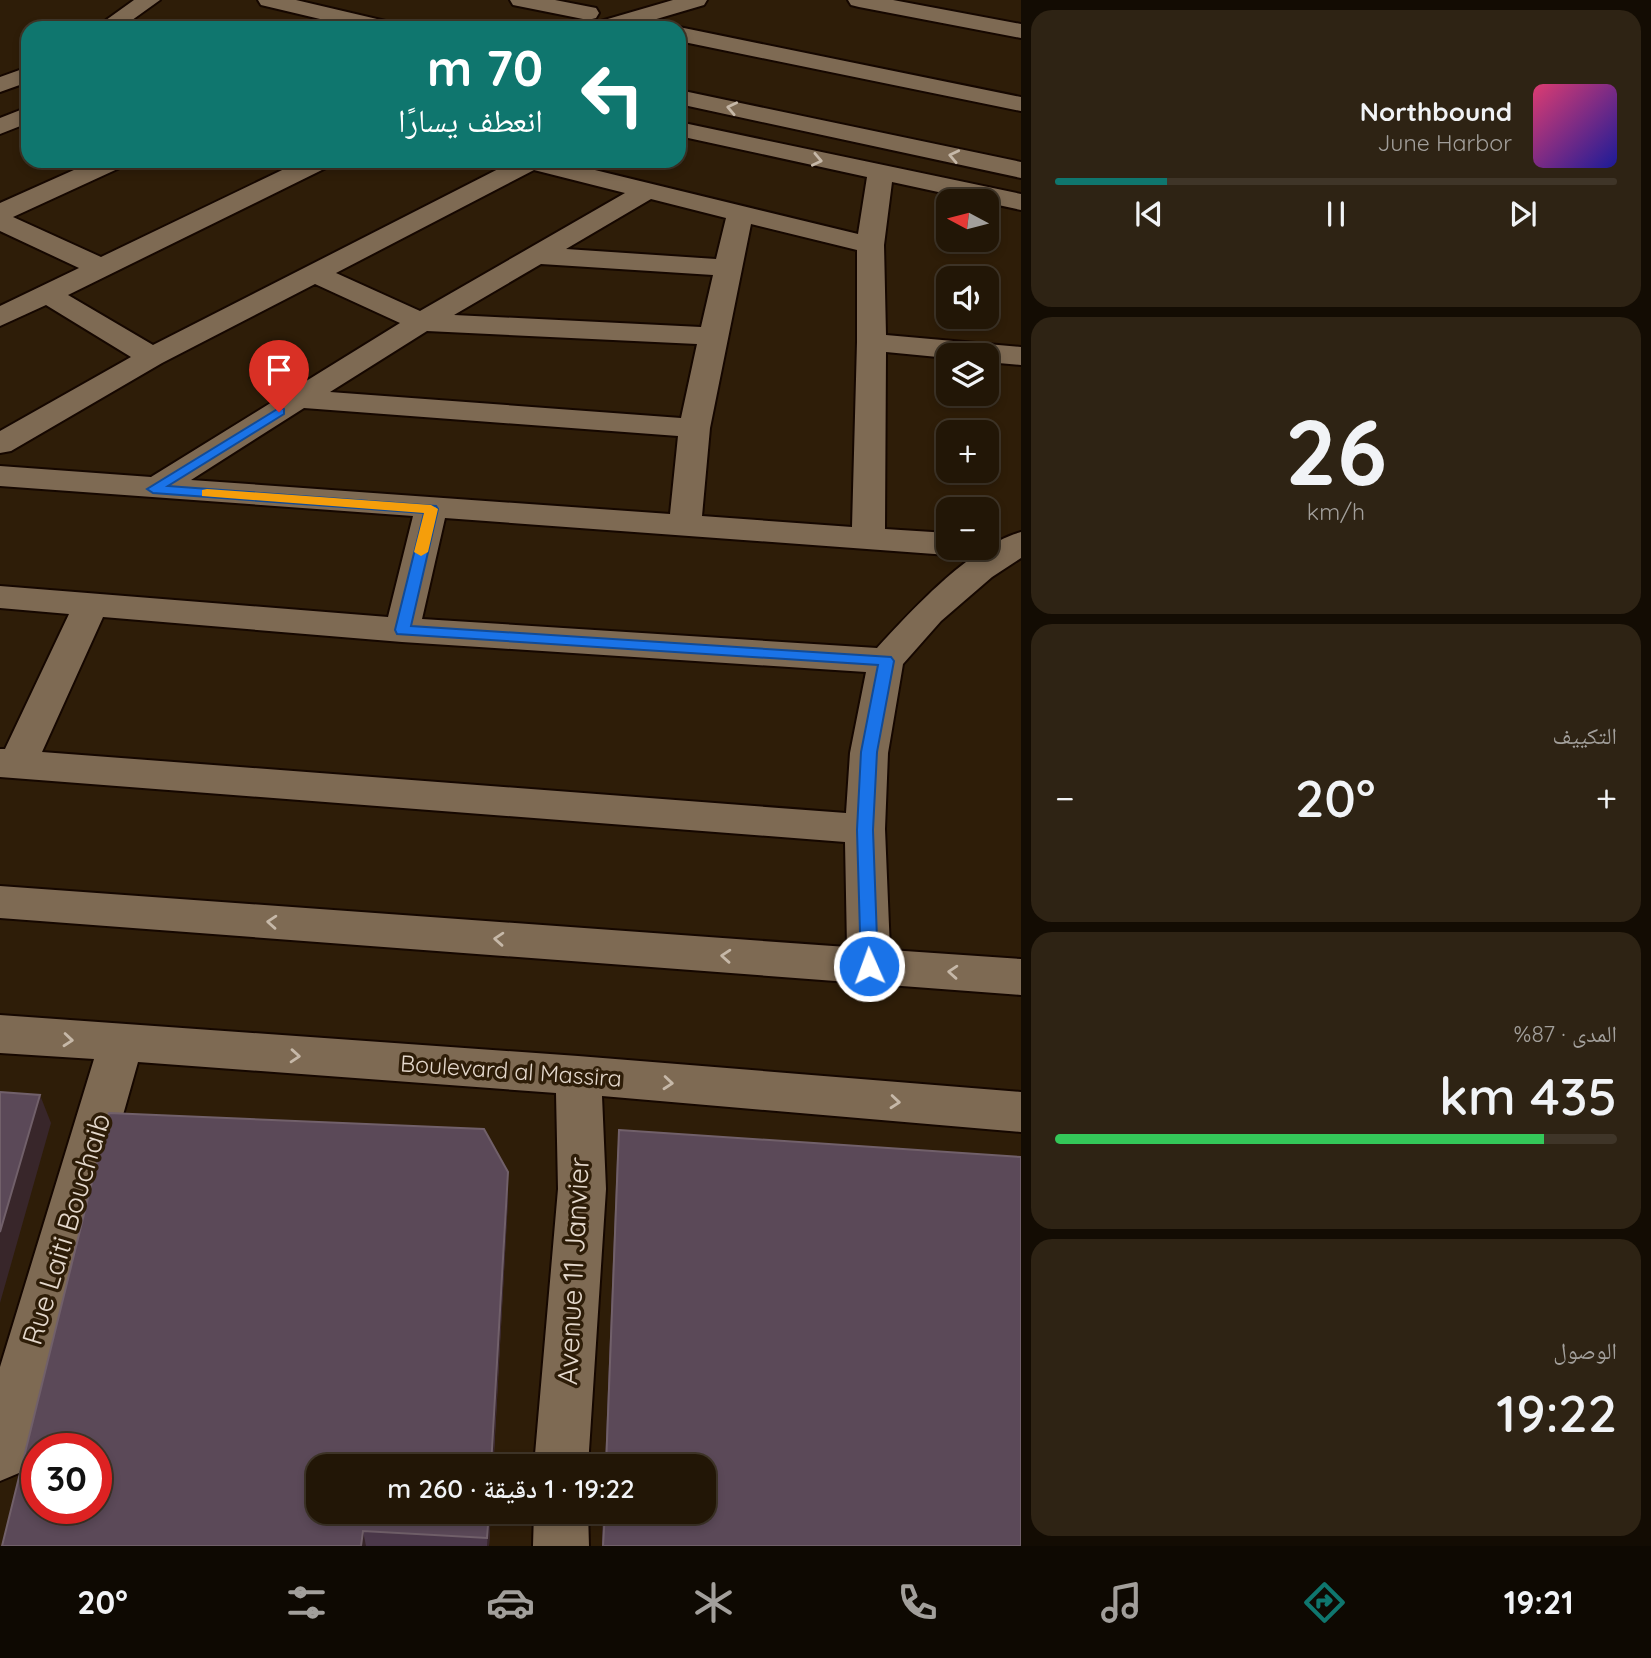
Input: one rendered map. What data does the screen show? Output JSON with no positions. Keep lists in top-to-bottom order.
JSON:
{
  "streets": {
    "street": ["Boulevard al Massira", "Rue Laiti Bouchaib", "Avenue 11 Janvier"]
  },
  "crossings": [
    ["Boulevard al Massira", "Rue Laiti Bouchaib"],
    ["Boulevard al Massira", "Avenue 11 Janvier"]
  ],
  "north": "left",
  "page": {
    "turn": ["70 m", "انعطف يسارًا"],
    "song": ["Northbound", "June Harbor"],
    "map_buttons": ["+", "−"],
    "tile": [
      ["26", "km/h"],
      "التكييف",
      ["المدى · 87%", "435 km"],
      ["الوصول", "19:22"]
    ],
    "heat": ["−", "20°", "+"],
    "limit": "30",
    "trip": "19:22 · 1 دقيقة · 260 m",
    "tabs": ["19:21", "20°"]
  }
}
